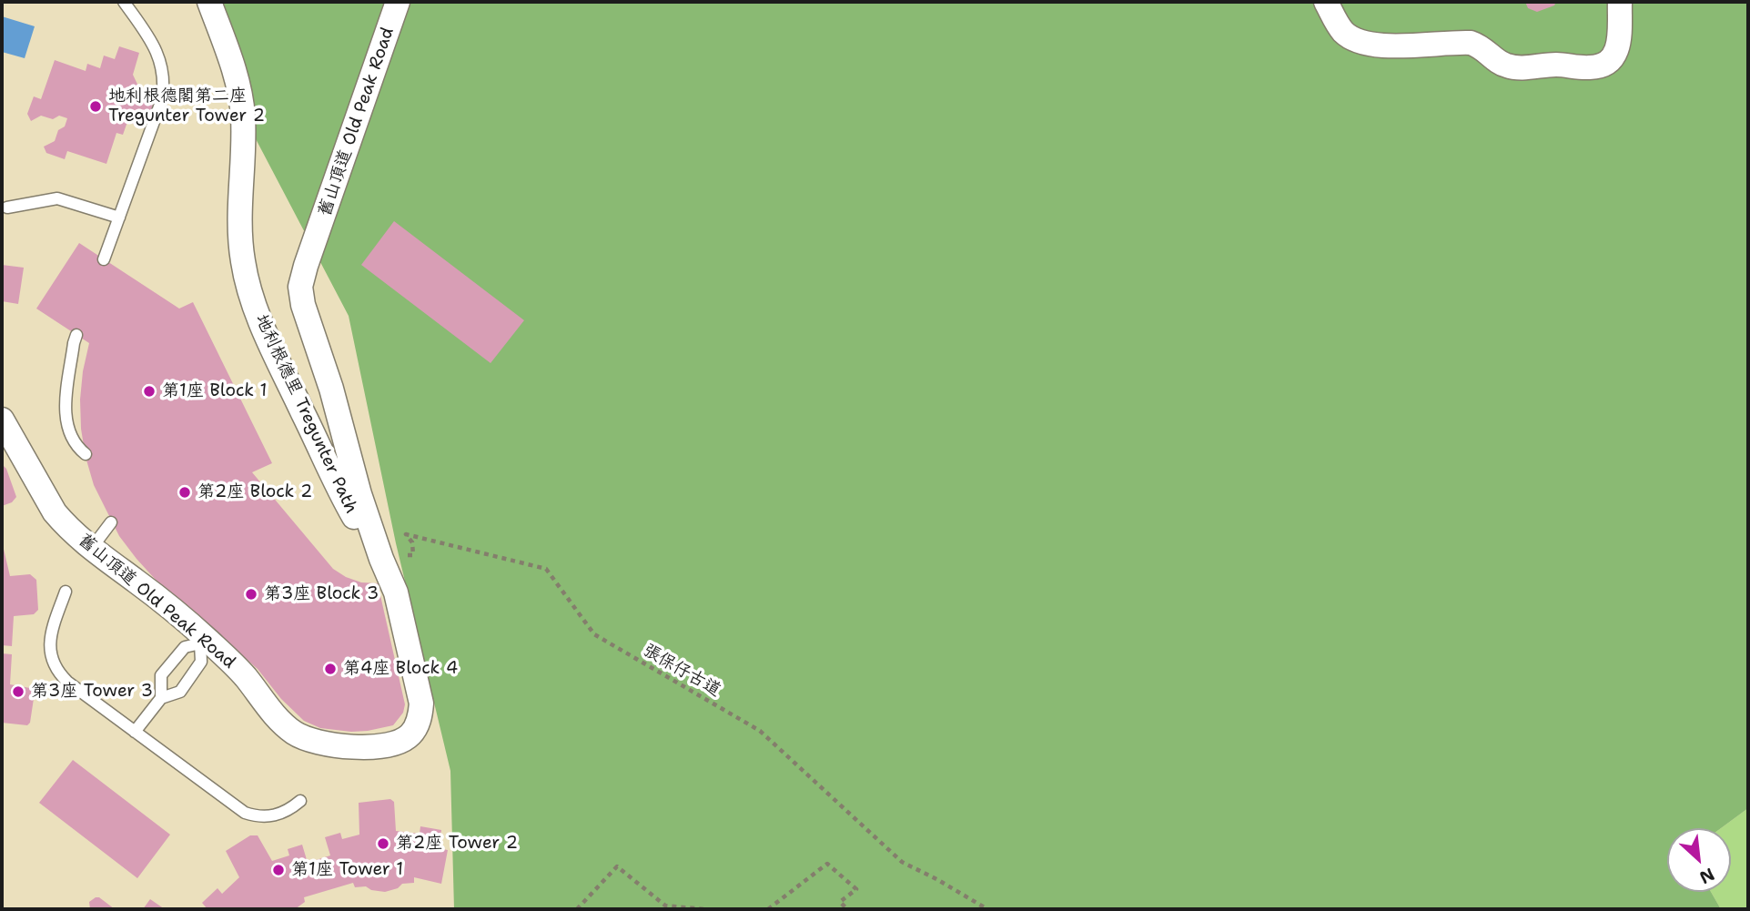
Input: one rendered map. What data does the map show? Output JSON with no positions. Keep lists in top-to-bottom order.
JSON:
{
  "streets": {
    "street": ["舊山頂道 Old Peak Road", "地利根德里 Tregunter Path"],
    "path": ["張保仔古道"]
  },
  "crossings": [
    ["舊山頂道 Old Peak Road", "地利根德里 Tregunter Path"],
    ["舊山頂道 Old Peak Road", "張保仔古道"],
    ["地利根德里 Tregunter Path", "張保仔古道"]
  ],
  "places": [
    "地利根德閣第二座 Tregunter Tower 2",
    "第1座 Block 1",
    "第2座 Block 2",
    "第3座 Block 3",
    "第4座 Block 4",
    "第3座 Tower 3",
    "第2座 Tower 2",
    "第1座 Tower 1"
  ],
  "north": "bottom right"
}
